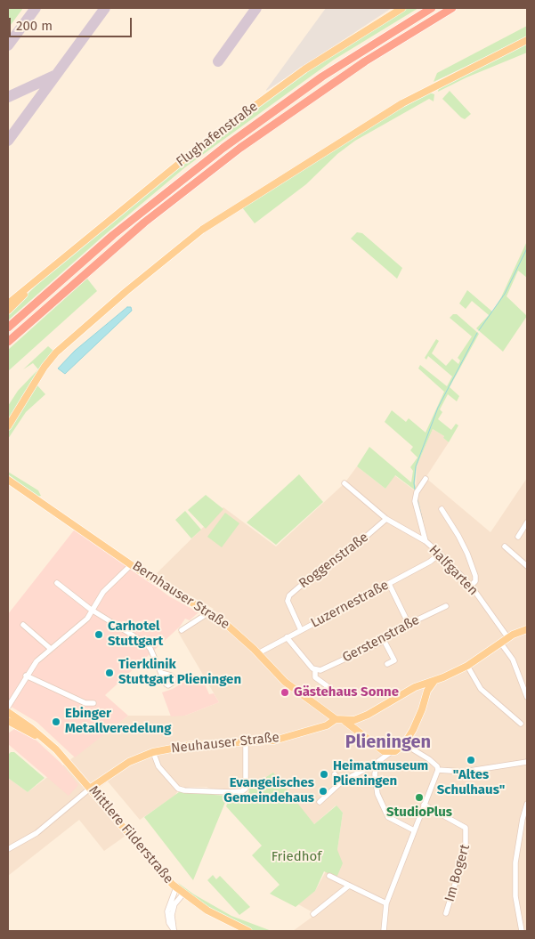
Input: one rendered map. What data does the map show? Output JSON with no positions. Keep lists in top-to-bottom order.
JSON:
{
  "streets": {
    "main road": [
      "Flughafenstraße",
      "Bernhauser Straße",
      "Neuhauser Straße",
      "Mittlere Filderstraße"
    ],
    "street": [
      "Roggenstraße",
      "Halfgarten",
      "Luzernestraße",
      "Gerstenstraße",
      "Im Bogert"
    ]
  },
  "crossings": [
    ["Roggenstraße", "Halfgarten"],
    ["Roggenstraße", "Luzernestraße"],
    ["Halfgarten", "Luzernestraße"],
    ["Bernhauser Straße", "Luzernestraße"],
    ["Bernhauser Straße", "Neuhauser Straße"],
    ["Neuhauser Straße", "Mittlere Filderstraße"]
  ],
  "districts": ["Plieningen"],
  "parks": ["Friedhof"],
  "places": [
    "Carhotel Stuttgart",
    "Tierklinik Stuttgart Plieningen",
    "Gästehaus Sonne",
    "Ebinger Metallveredelung",
    "\"Altes Schulhaus\"",
    "Heimatmuseum Plieningen",
    "Evangelisches Gemeindehaus",
    "StudioPlus"
  ],
  "scale_bar": "200 m"
}
